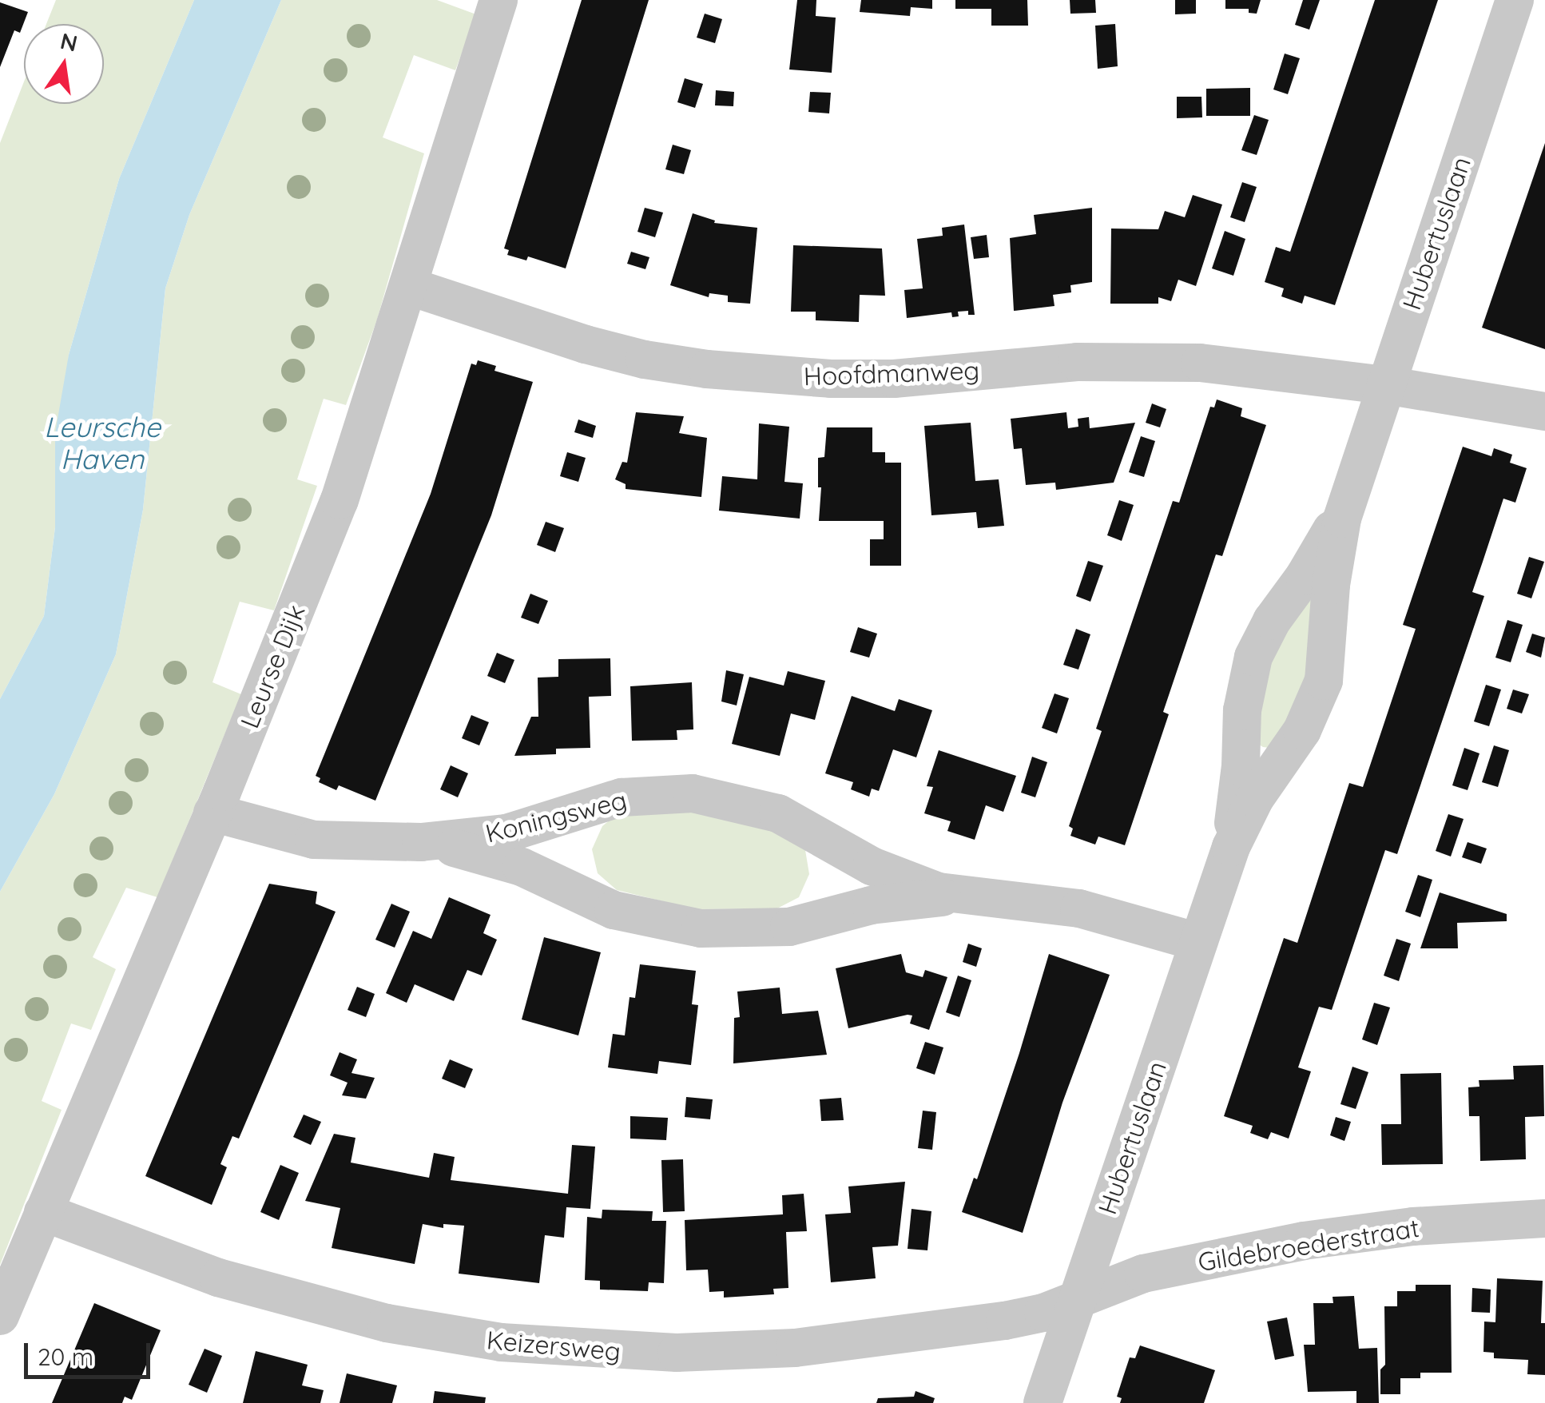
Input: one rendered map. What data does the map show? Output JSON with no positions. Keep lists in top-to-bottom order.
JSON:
{
  "streets": {
    "street": [
      "Hubertuslaan",
      "Hoofdmanweg",
      "Leurse Dijk",
      "Koningsweg",
      "Gildebroederstraat",
      "Keizersweg"
    ]
  },
  "crossings": [
    ["Hubertuslaan", "Hoofdmanweg"],
    ["Hubertuslaan", "Koningsweg"],
    ["Hubertuslaan", "Gildebroederstraat"],
    ["Hubertuslaan", "Keizersweg"],
    ["Hoofdmanweg", "Leurse Dijk"],
    ["Leurse Dijk", "Koningsweg"],
    ["Leurse Dijk", "Keizersweg"],
    ["Gildebroederstraat", "Keizersweg"]
  ],
  "water": ["Leursche Haven"],
  "scale_bar": "20 m",
  "north": "top"
}
